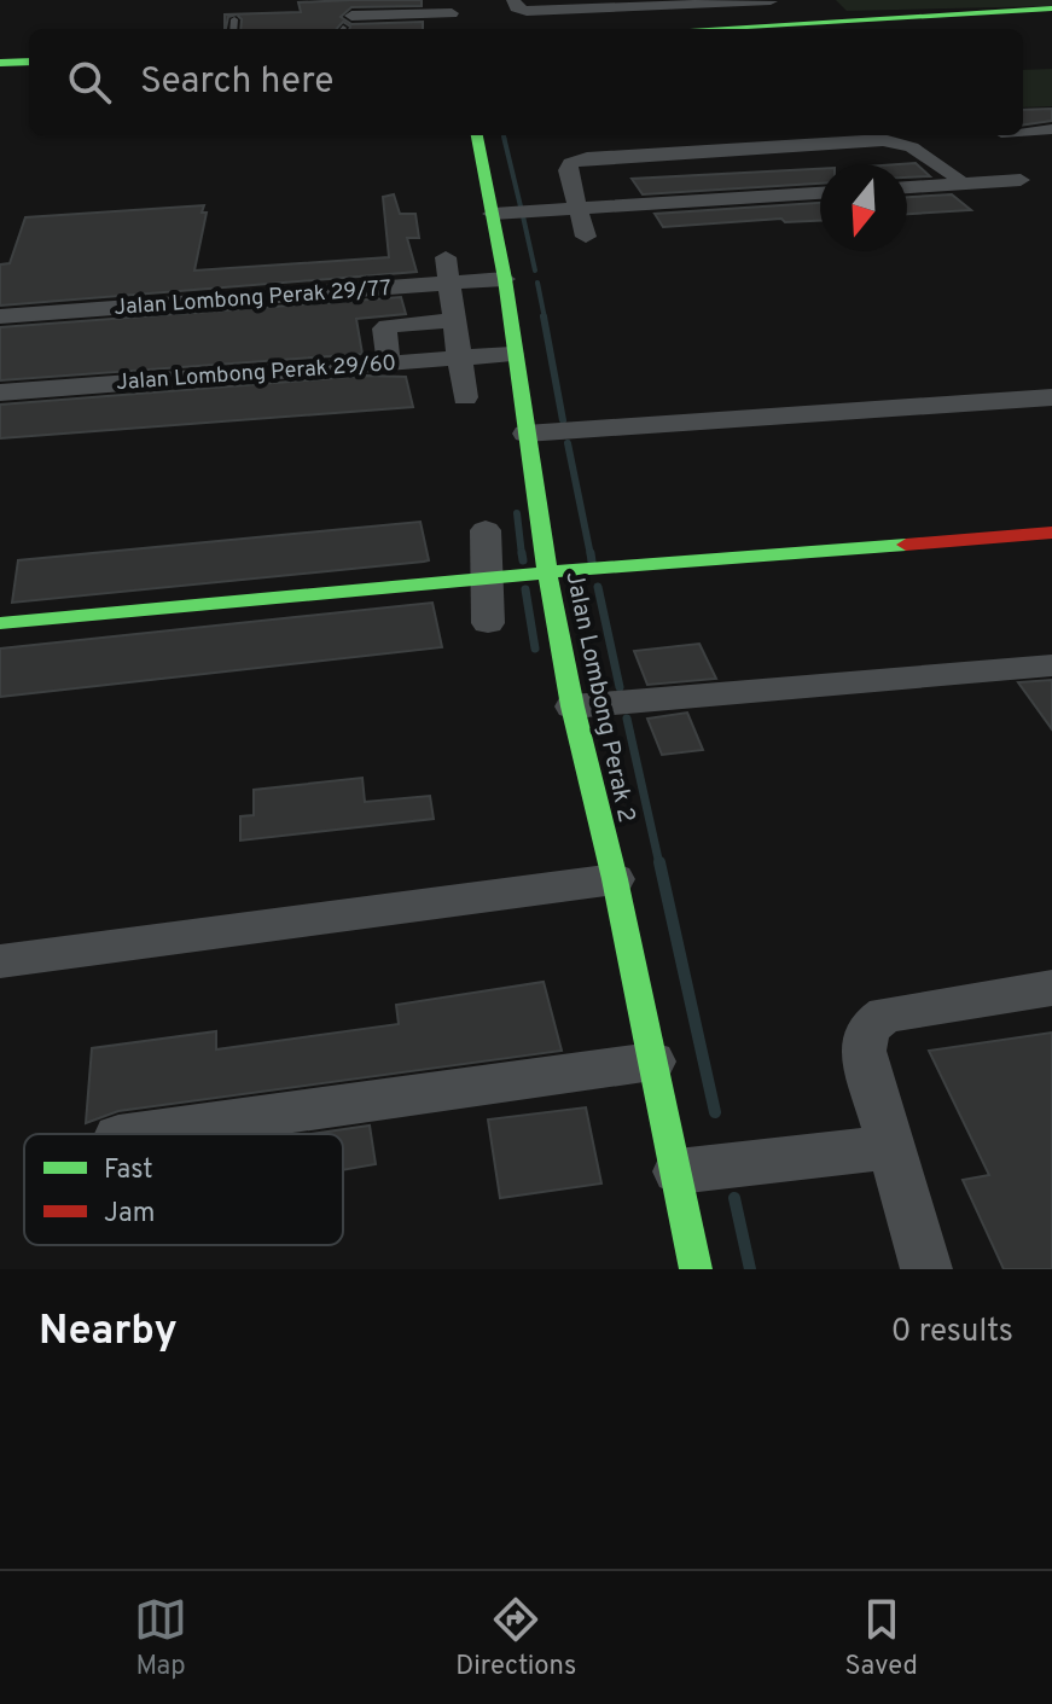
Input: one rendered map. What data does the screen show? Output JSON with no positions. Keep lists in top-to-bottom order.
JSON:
{
  "streets": {
    "street": ["Jalan Lombong Perak 29/77", "Jalan Lombong Perak 29/60", "Jalan Lombong Perak 2"]
  },
  "crossings": [
    ["Jalan Lombong Perak 29/77", "Jalan Lombong Perak 2"],
    ["Jalan Lombong Perak 29/60", "Jalan Lombong Perak 2"]
  ],
  "legend": ["Fast", "Jam"],
  "north": "bottom",
  "page": {
    "search": "Search here",
    "heading": ["Nearby", "0 results"],
    "nav": ["Map", "Directions", "Saved"]
  }
}
